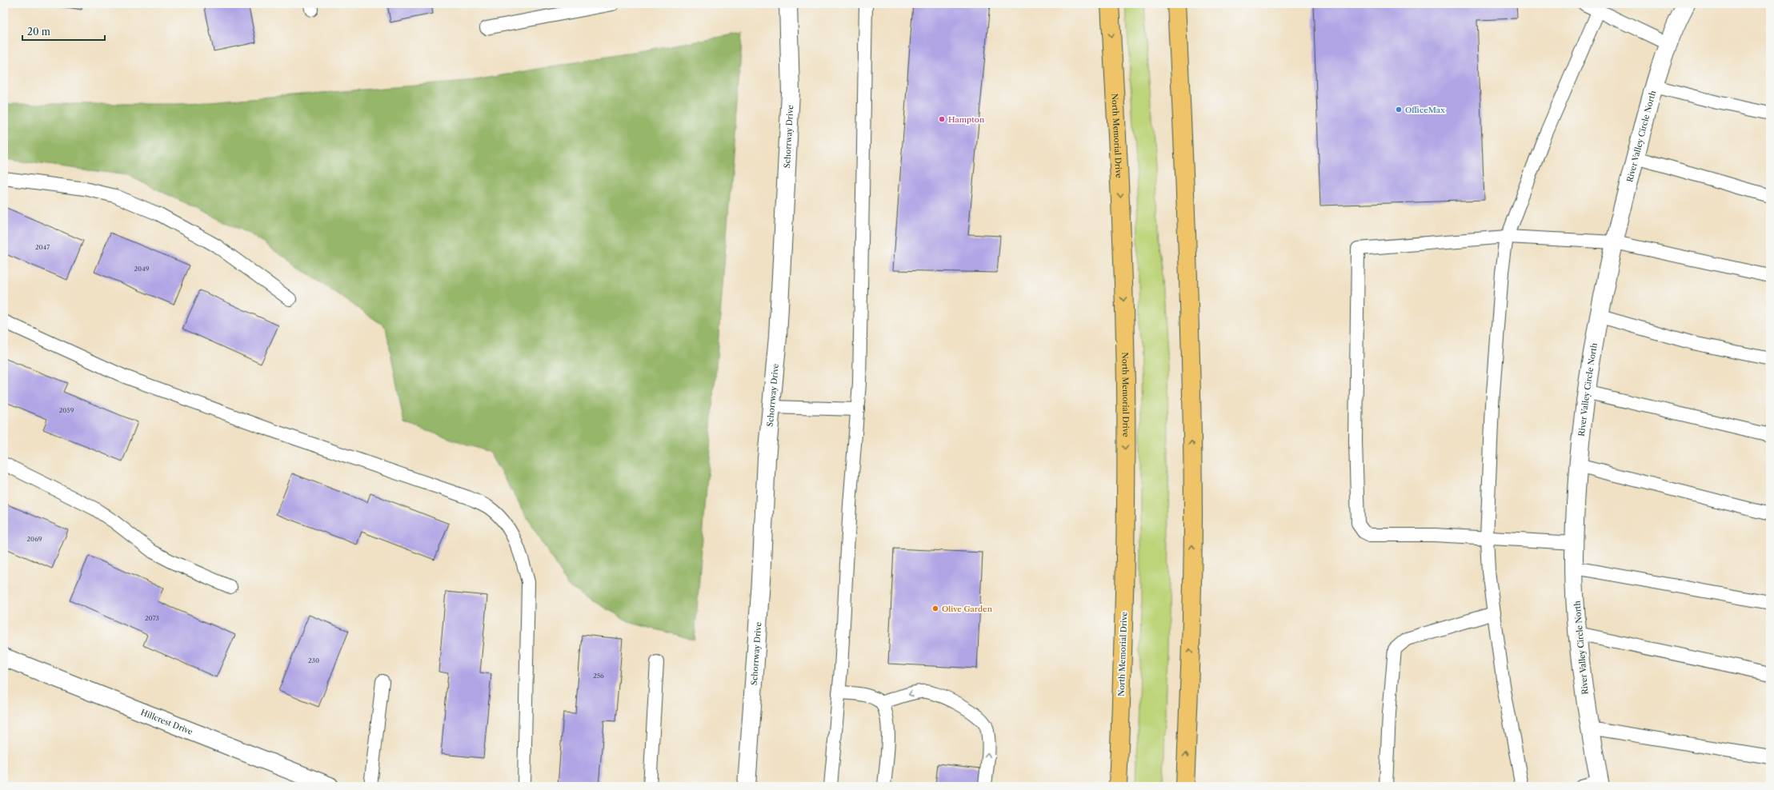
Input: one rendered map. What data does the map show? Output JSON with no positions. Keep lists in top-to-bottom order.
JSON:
{
  "streets": {
    "main road": ["North Memorial Drive"],
    "street": ["Schorrway Drive", "River Valley Circle North", "Hillcrest Drive"]
  },
  "places": ["OfficeMax", "Hampton", "Olive Garden"],
  "house_numbers": [
    "2047",
    "2049",
    "2059",
    "2069",
    "2073",
    "230",
    "256"
  ],
  "scale_bar": "20 m"
}
